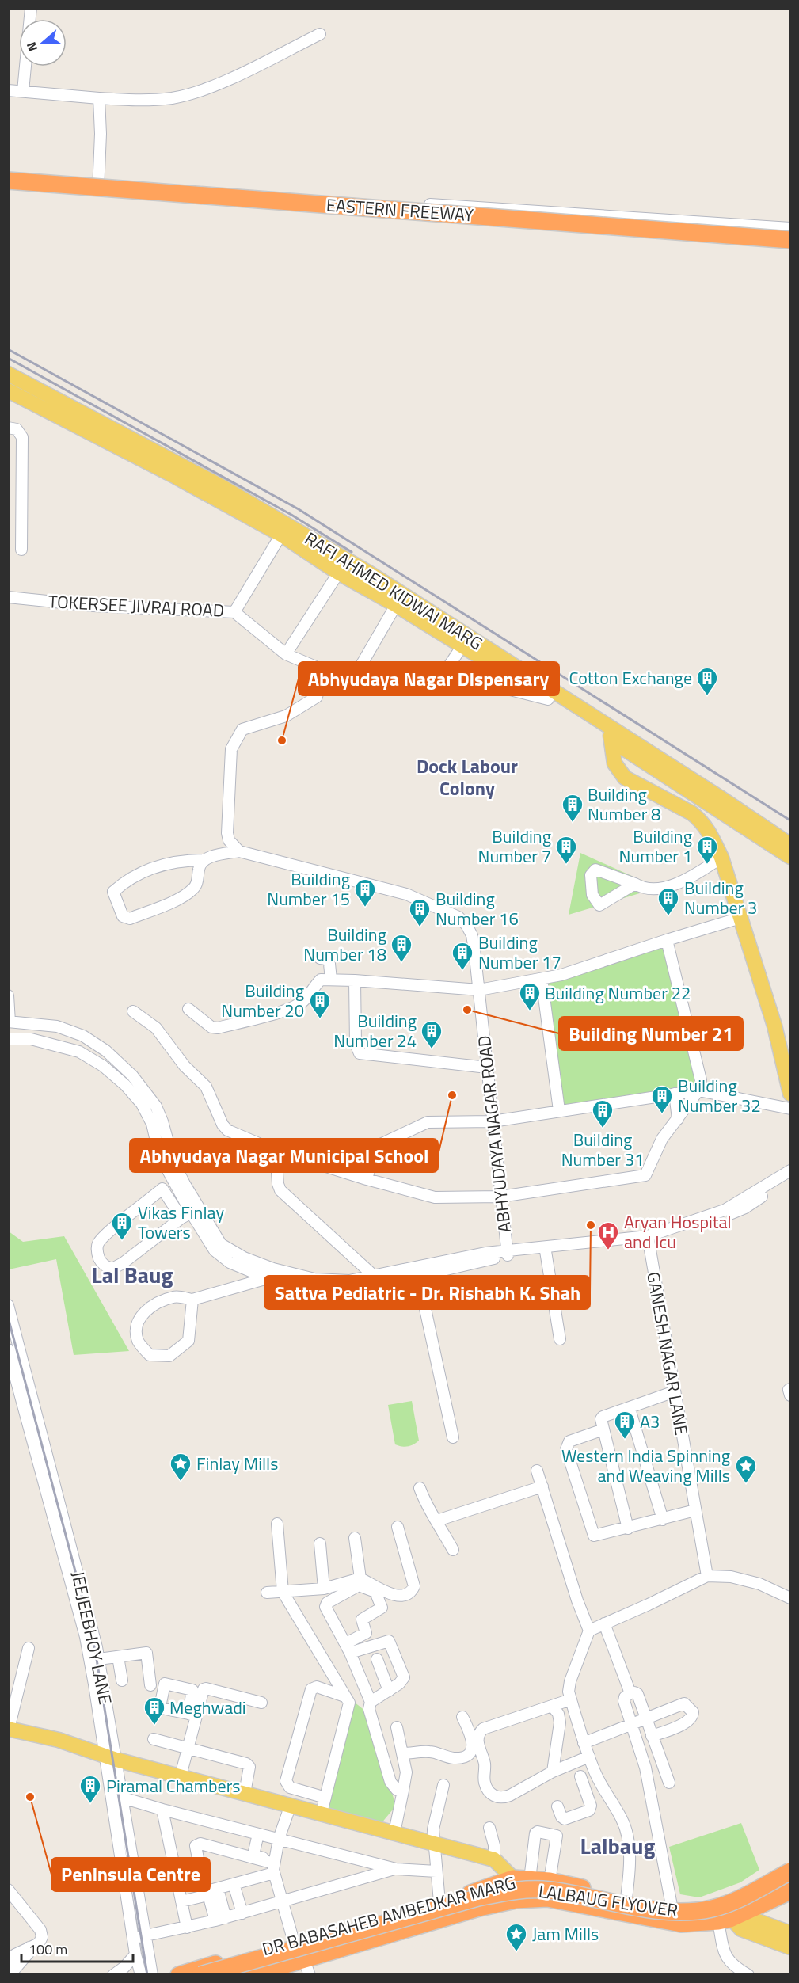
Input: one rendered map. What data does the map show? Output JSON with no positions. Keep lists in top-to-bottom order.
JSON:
{
  "streets": {
    "highway": ["EASTERN FREEWAY", "LALBAUG FLYOVER", "DR BABASAHEB AMBEDKAR MARG"],
    "main road": ["RAFI AHMED KIDWAI MARG"],
    "street": [
      "TOKERSEE JIVRAJ ROAD",
      "ABHYUDAYA NAGAR ROAD",
      "GANESH NAGAR LANE",
      "JEEJEEBHOY LANE"
    ]
  },
  "crossings": [
    ["RAFI AHMED KIDWAI MARG", "TOKERSEE JIVRAJ ROAD"]
  ],
  "districts": ["Dock Labour Colony", "Lal Baug", "Lalbaug"],
  "places": {
    "building": [
      "Cotton Exchange",
      "Building Number 8",
      "Building Number 7",
      "Building Number 1",
      "Building Number 15",
      "Building Number 3",
      "Building Number 16",
      "Building Number 18",
      "Building Number 17",
      "Building Number 22",
      "Building Number 20",
      "Building Number 24",
      "Building Number 32",
      "Building Number 31",
      "Vikas Finlay Towers",
      "A3",
      "Meghwadi",
      "Piramal Chambers"
    ],
    "other": [
      "Abhyudaya Nagar Dispensary",
      "Building Number 21",
      "Abhyudaya Nagar Municipal School",
      "Sattva Pediatric - Dr. Rishabh K. Shah",
      "Peninsula Centre"
    ],
    "hospital": ["Aryan Hospital and Icu"],
    "place": ["Finlay Mills", "Western India Spinning and Weaving Mills", "Jam Mills"]
  },
  "scale_bar": "100 m",
  "north": "left"
}
